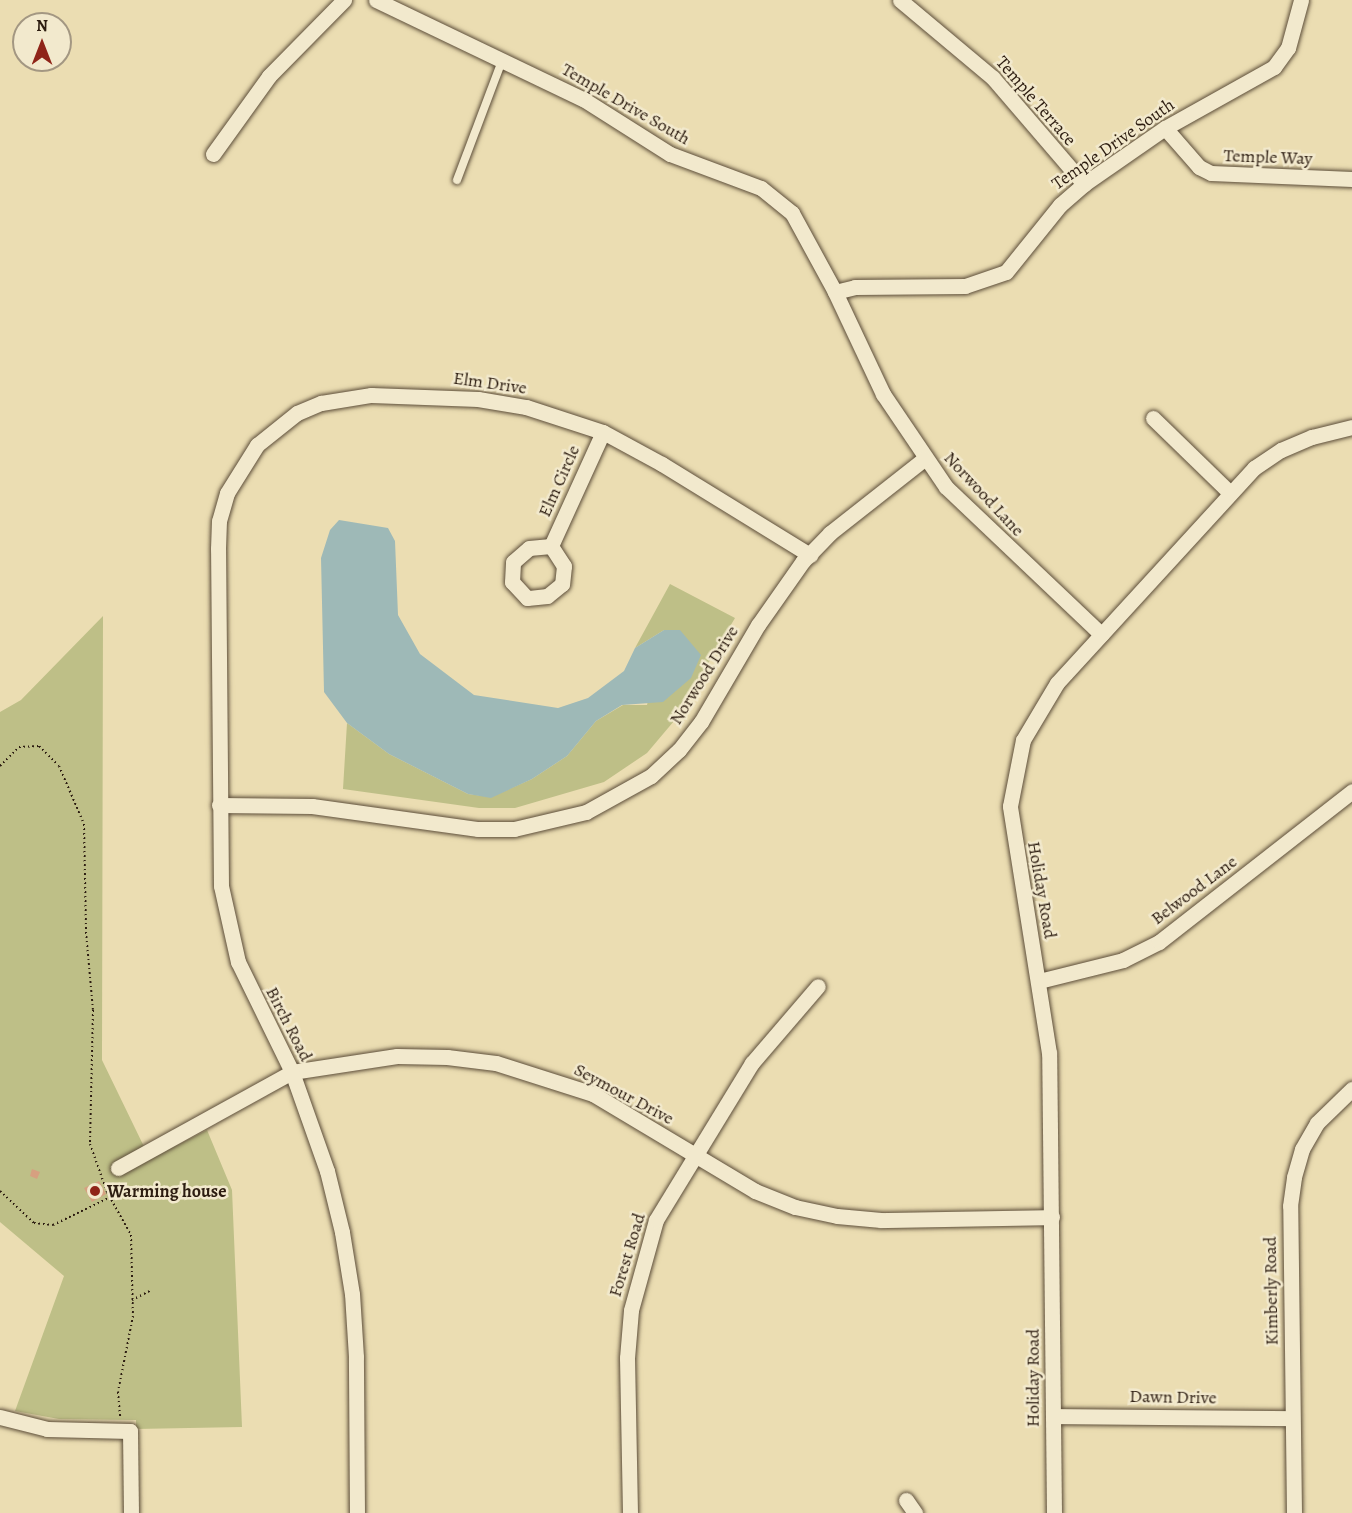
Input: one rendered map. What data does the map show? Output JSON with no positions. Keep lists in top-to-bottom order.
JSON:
{
  "streets": {
    "street": [
      "Temple Terrace",
      "Temple Drive South",
      "Temple Way",
      "Elm Drive",
      "Elm Circle",
      "Norwood Lane",
      "Norwood Drive",
      "Holiday Road",
      "Belwood Lane",
      "Birch Road",
      "Seymour Drive",
      "Forest Road",
      "Kimberly Road",
      "Dawn Drive"
    ]
  },
  "crossings": [
    ["Temple Terrace", "Temple Drive South"],
    ["Temple Drive South", "Temple Way"],
    ["Temple Drive South", "Norwood Lane"],
    ["Elm Drive", "Elm Circle"],
    ["Elm Drive", "Norwood Drive"],
    ["Elm Drive", "Birch Road"],
    ["Norwood Lane", "Norwood Drive"],
    ["Norwood Lane", "Holiday Road"],
    ["Norwood Drive", "Birch Road"],
    ["Holiday Road", "Belwood Lane"],
    ["Holiday Road", "Seymour Drive"],
    ["Holiday Road", "Dawn Drive"],
    ["Birch Road", "Seymour Drive"],
    ["Seymour Drive", "Forest Road"],
    ["Kimberly Road", "Dawn Drive"]
  ],
  "places": ["Warming house"],
  "north": "top"
}
